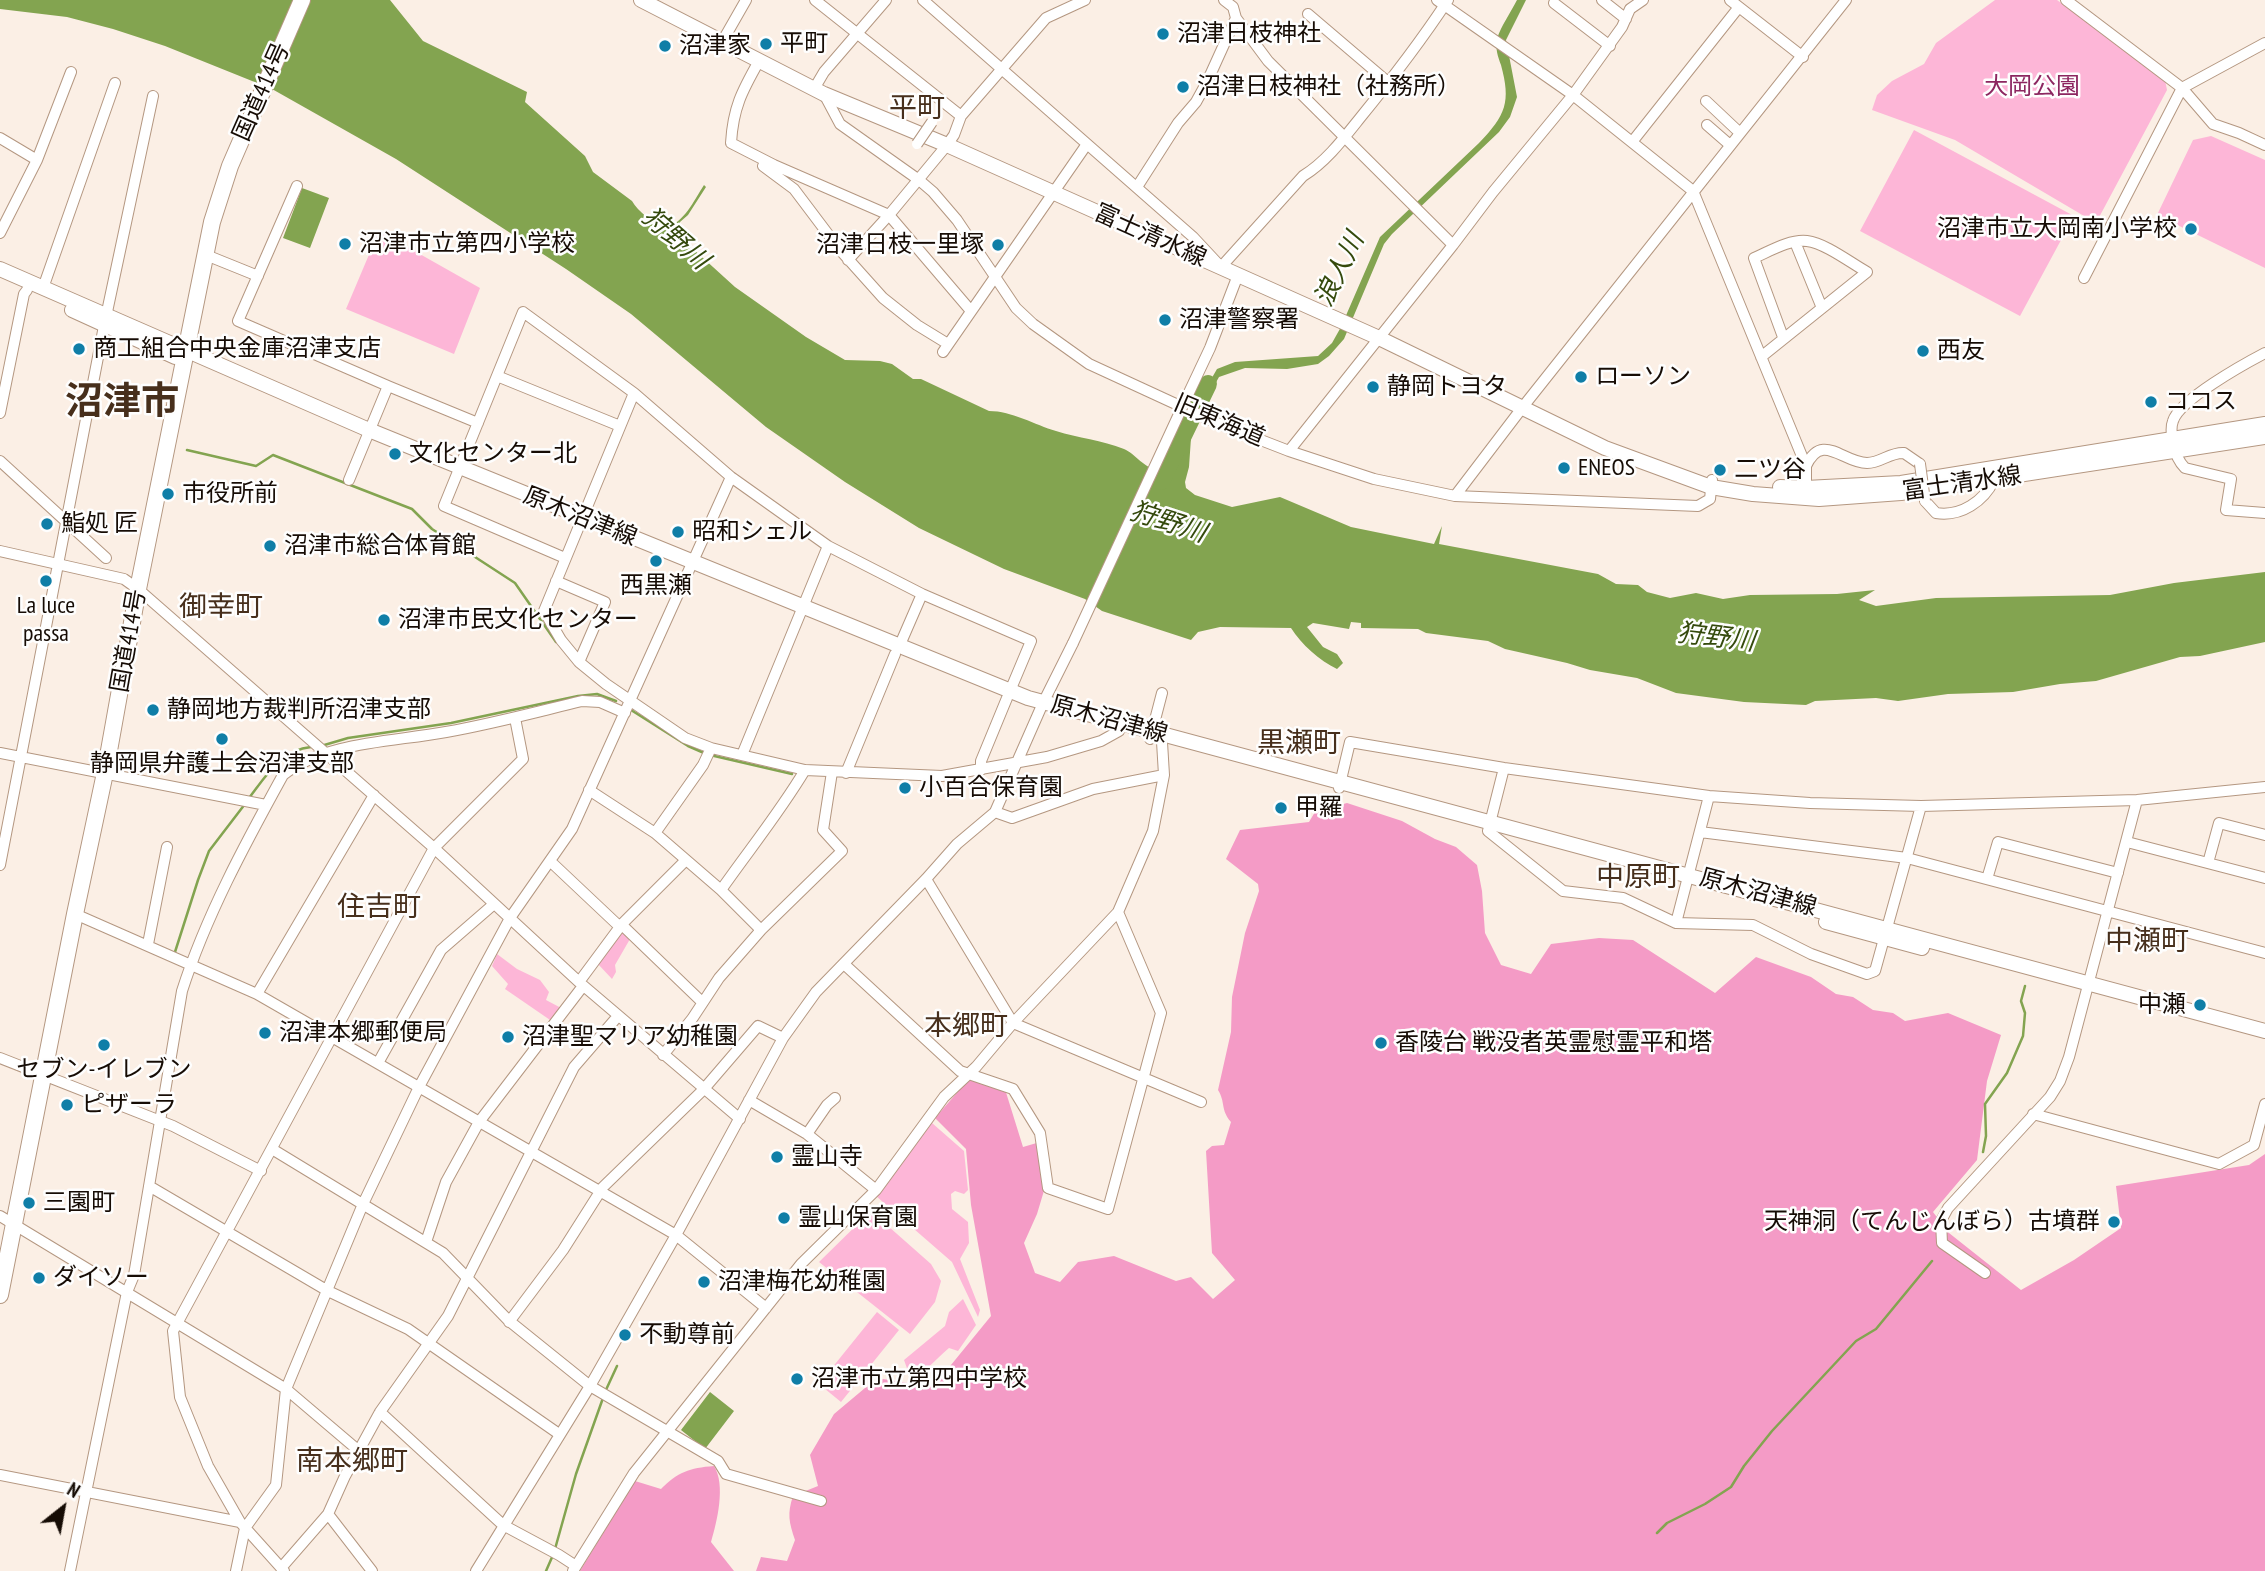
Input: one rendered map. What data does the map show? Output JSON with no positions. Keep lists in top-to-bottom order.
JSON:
{
  "streets": {
    "highway": ["国道414号"],
    "main road": ["富士清水線", "原木沼津線"],
    "street": ["旧東海道"]
  },
  "crossings": [
    ["国道414号", "原木沼津線"],
    ["富士清水線", "旧東海道"]
  ],
  "districts": [
    "平町",
    "沼津市",
    "御幸町",
    "黒瀬町",
    "中原町",
    "住吉町",
    "中瀬町",
    "本郷町",
    "南本郷町"
  ],
  "water": ["狩野川", "浪人川"],
  "parks": ["大岡公園"],
  "places": [
    "沼津日枝神社",
    "平町",
    "沼津家",
    "沼津日枝神社（社務所）",
    "沼津市立大岡南小学校",
    "沼津市立第四小学校",
    "沼津日枝一里塚",
    "沼津警察署",
    "商工組合中央金庫沼津支店",
    "西友",
    "ローソン",
    "静岡トヨタ",
    "ココス",
    "文化センター北",
    "ENEOS",
    "二ツ谷",
    "市役所前",
    "鮨処 匠",
    "昭和シェル",
    "沼津市総合体育館",
    "西黒瀬",
    "La luce passa",
    "沼津市民文化センター",
    "静岡地方裁判所沼津支部",
    "静岡県弁護士会沼津支部",
    "小百合保育園",
    "甲羅",
    "中瀬",
    "沼津本郷郵便局",
    "沼津聖マリア幼稚園",
    "香陵台 戦没者英霊慰霊平和塔",
    "セブン-イレブン",
    "ピザーラ",
    "霊山寺",
    "三園町",
    "霊山保育園",
    "天神洞（てんじんぼら）古墳群",
    "ダイソー",
    "沼津梅花幼稚園",
    "不動尊前",
    "沼津市立第四中学校"
  ],
  "north": "top right"
}
